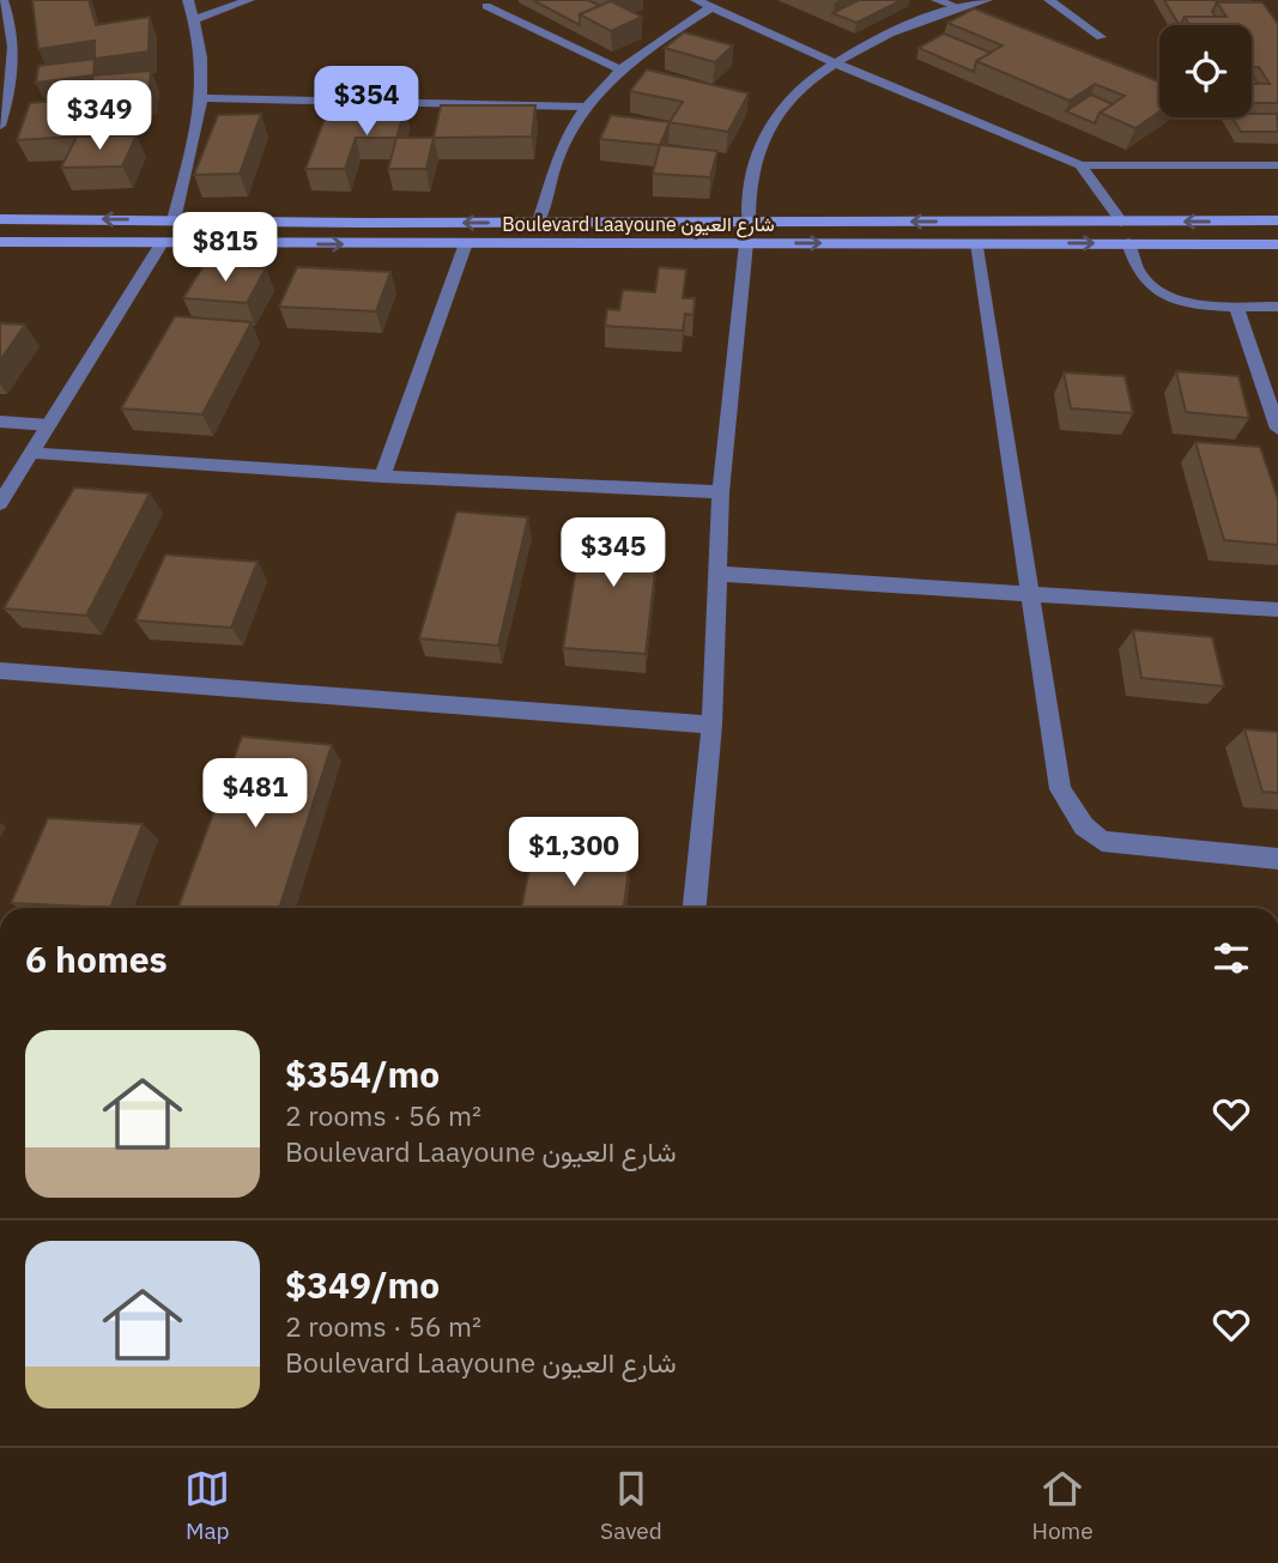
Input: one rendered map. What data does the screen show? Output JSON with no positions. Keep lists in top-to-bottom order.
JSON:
{
  "streets": {
    "street": ["Boulevard Laayoune شارع العيون"]
  },
  "page": {
    "price": [
      "$354",
      "$349",
      "$815",
      "$345",
      "$481",
      "$1,300"
    ],
    "heading": "6 homes",
    "list": [
      {
        "name": "$354/mo",
        "note": "2 rooms · 56 m² · Boulevard Laayoune شارع العيون"
      },
      {
        "name": "$349/mo",
        "note": "2 rooms · 56 m² · Boulevard Laayoune شارع العيون"
      }
    ],
    "tabs": ["Map", "Saved", "Home"]
  }
}
